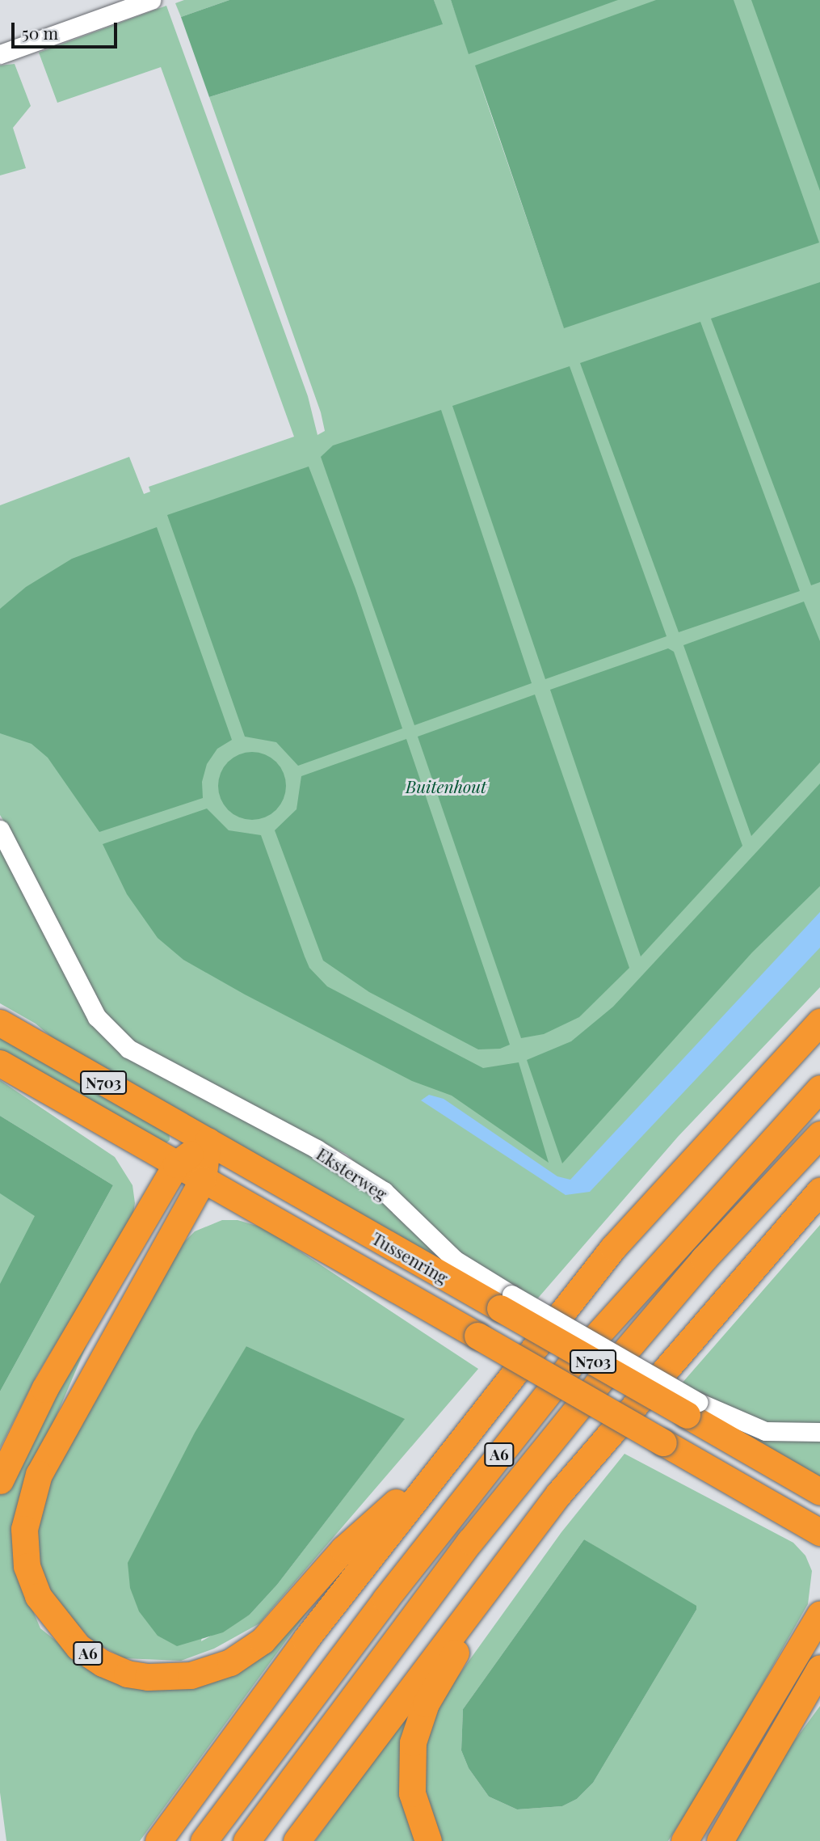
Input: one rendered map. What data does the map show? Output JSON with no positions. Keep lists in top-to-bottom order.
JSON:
{
  "streets": {
    "highway": ["N703", "Tussenring", "A6"],
    "street": ["Eksterweg"]
  },
  "crossings": [
    ["Eksterweg", "Tussenring"],
    ["Tussenring", "A6"]
  ],
  "parks": ["Buitenhout"],
  "scale_bar": "50 m"
}
